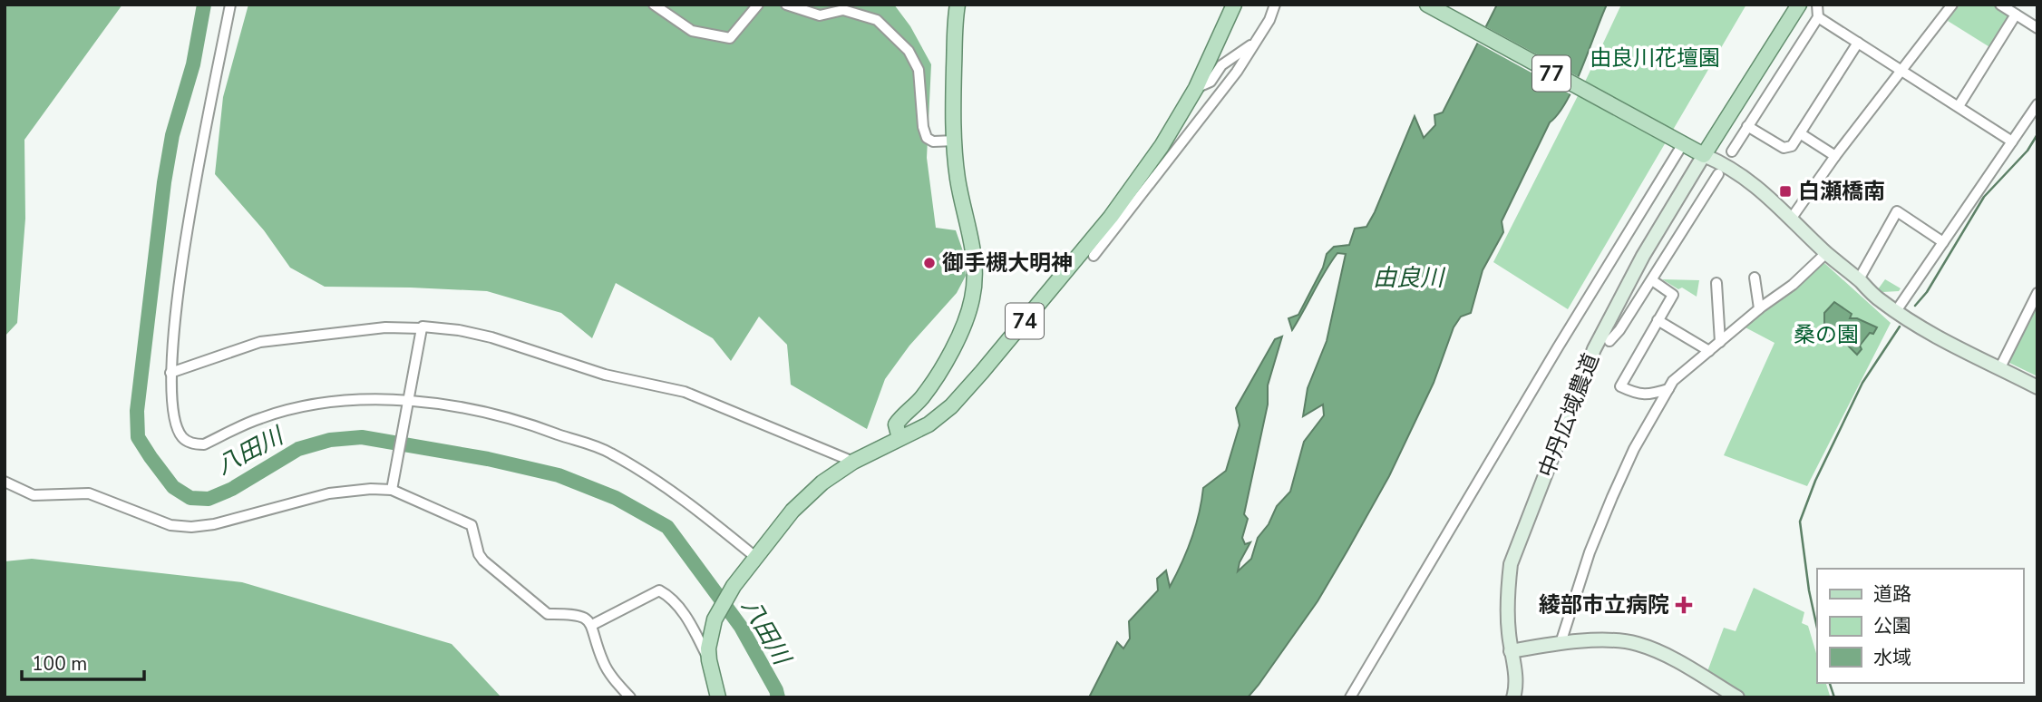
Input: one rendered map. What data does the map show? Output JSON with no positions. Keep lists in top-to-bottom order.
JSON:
{
  "streets": {
    "main road": ["77", "74"],
    "street": ["中丹広域農道"]
  },
  "crossings": [
    ["77", "中丹広域農道"]
  ],
  "water": ["由良川", "八田川"],
  "parks": ["由良川花壇園", "桑の園"],
  "places": {
    "transit": ["白瀬橋南"],
    "other": ["御手槻大明神"],
    "health": ["綾部市立病院"]
  },
  "legend": ["道路", "公園", "水域"],
  "scale_bar": "100 m"
}
